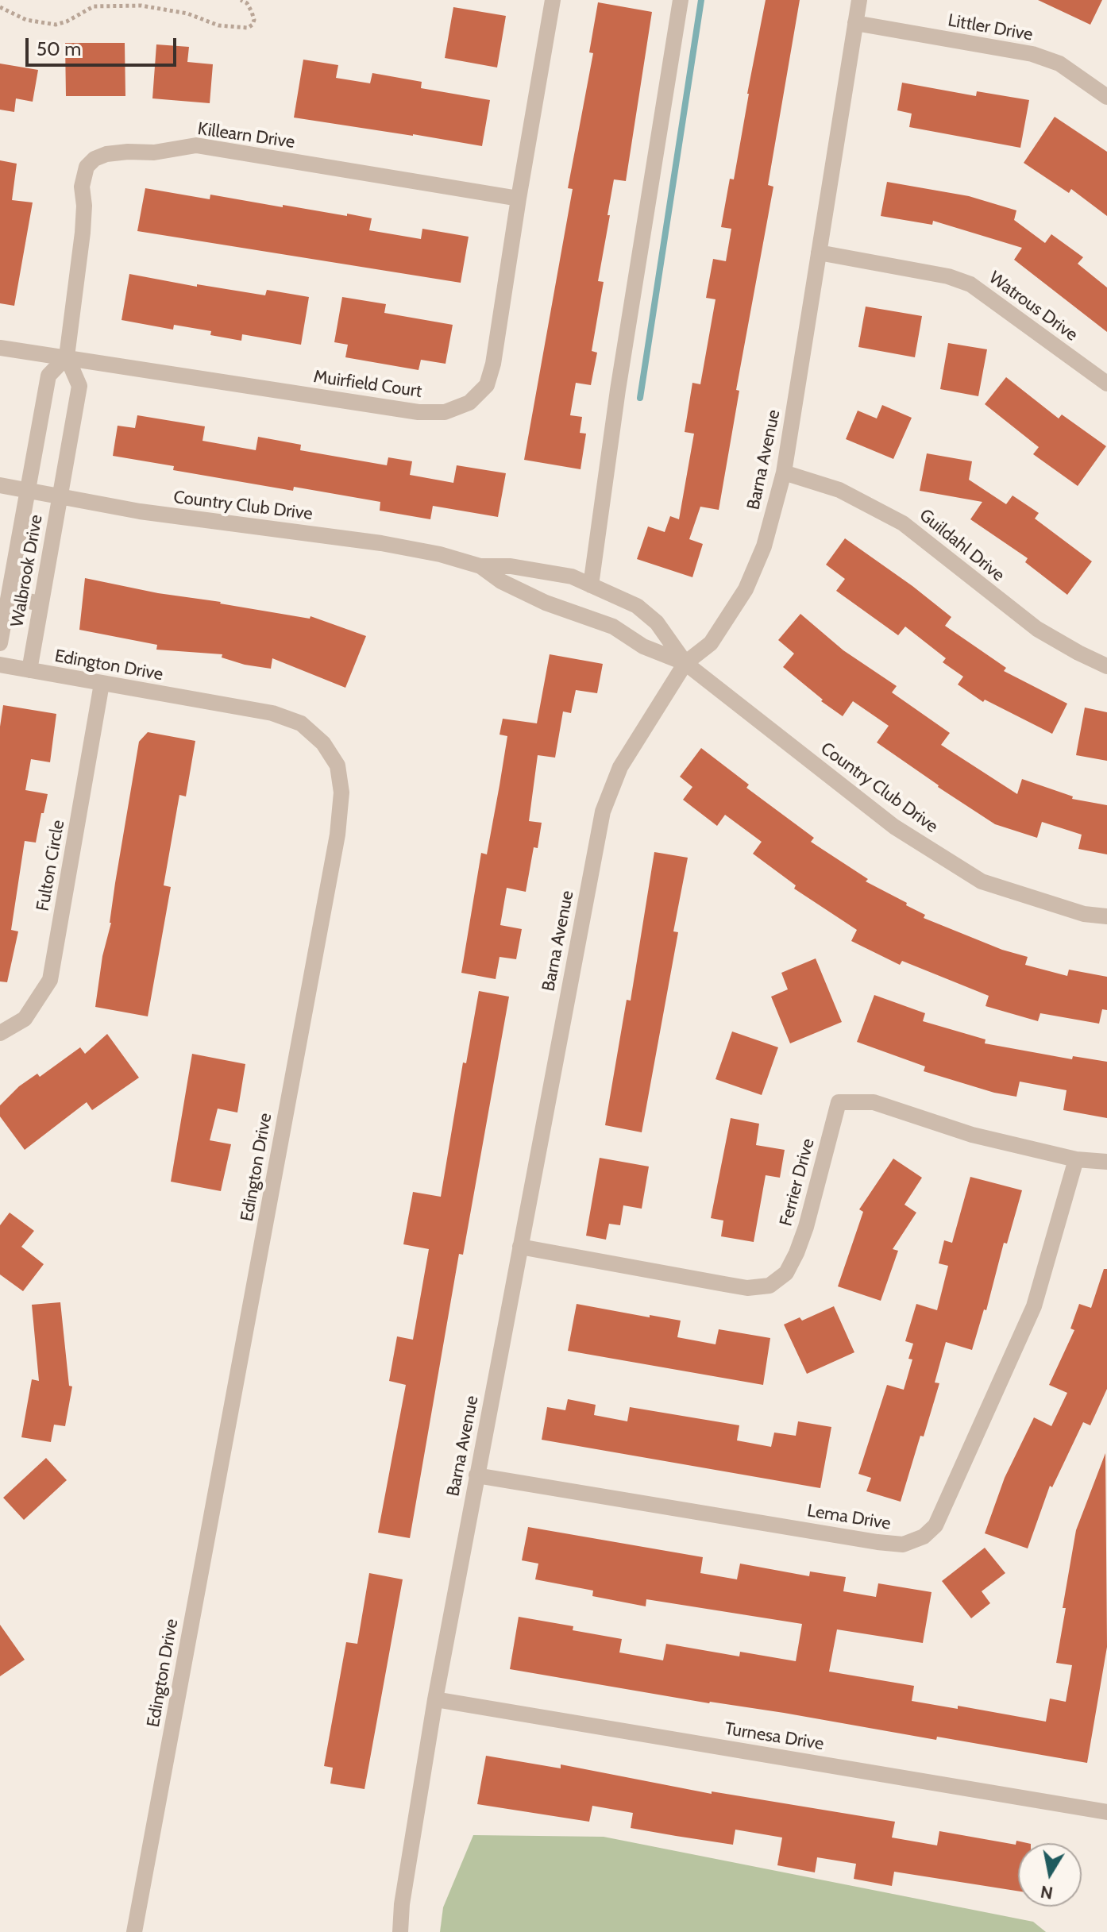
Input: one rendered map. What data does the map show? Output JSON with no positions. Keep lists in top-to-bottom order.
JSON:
{
  "streets": {
    "street": [
      "Littler Drive",
      "Killearn Drive",
      "Watrous Drive",
      "Muirfield Court",
      "Barna Avenue",
      "Country Club Drive",
      "Guildahl Drive",
      "Walbrook Drive",
      "Edington Drive",
      "Fulton Circle",
      "Ferrier Drive",
      "Lema Drive",
      "Turnesa Drive"
    ]
  },
  "crossings": [
    ["Littler Drive", "Barna Avenue"],
    ["Killearn Drive", "Muirfield Court"],
    ["Killearn Drive", "Walbrook Drive"],
    ["Watrous Drive", "Barna Avenue"],
    ["Muirfield Court", "Walbrook Drive"],
    ["Barna Avenue", "Country Club Drive"],
    ["Barna Avenue", "Guildahl Drive"],
    ["Barna Avenue", "Ferrier Drive"],
    ["Barna Avenue", "Lema Drive"],
    ["Barna Avenue", "Turnesa Drive"],
    ["Country Club Drive", "Walbrook Drive"],
    ["Walbrook Drive", "Edington Drive"],
    ["Edington Drive", "Fulton Circle"],
    ["Ferrier Drive", "Lema Drive"]
  ],
  "scale_bar": "50 m",
  "north": "bottom"
}
